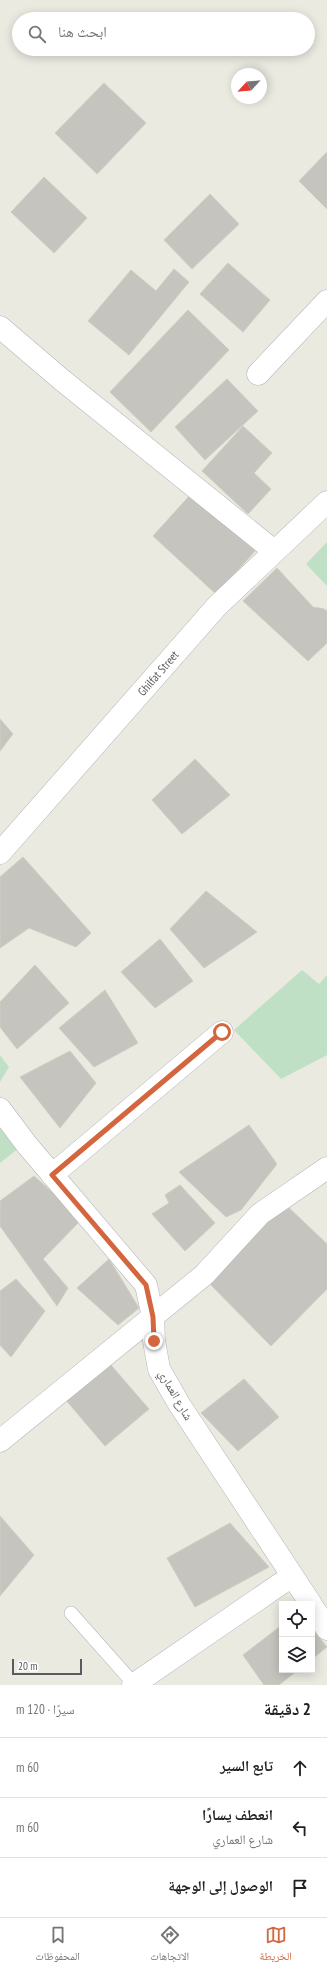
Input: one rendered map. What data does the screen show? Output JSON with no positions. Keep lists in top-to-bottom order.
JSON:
{
  "streets": {
    "street": ["Ghilfat Street", "شارع العماري"]
  },
  "scale_bar": "20 m",
  "north": "bottom left",
  "page": {
    "search": "ابحث هنا",
    "scale": "20 m",
    "heading": ["2 دقيقة", "سيرًا · 120 m"],
    "list": [
      ["تابع السير", "60 m"],
      ["انعطف يسارًا", "شارع العماري", "60 m"],
      "الوصول إلى الوجهة"
    ],
    "nav": ["الخريطة", "الاتجاهات", "المحفوظات"]
  }
}
